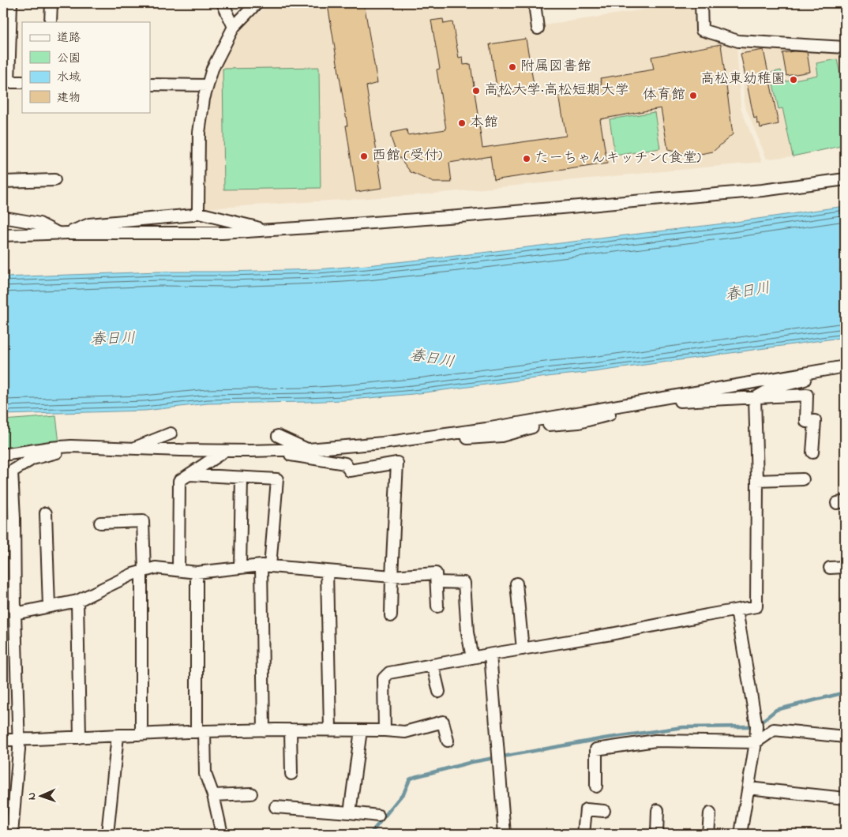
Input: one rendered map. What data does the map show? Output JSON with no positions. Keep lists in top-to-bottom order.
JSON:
{
  "water": ["春日川"],
  "places": [
    "附属図書館",
    "高松東幼稚園",
    "高松大学·高松短期大学",
    "体育館",
    "本館",
    "西館 (受付)",
    "たーちゃんキッチン(食堂)"
  ],
  "legend": [
    "道路",
    "公園",
    "水域",
    "建物"
  ],
  "north": "left"
}
